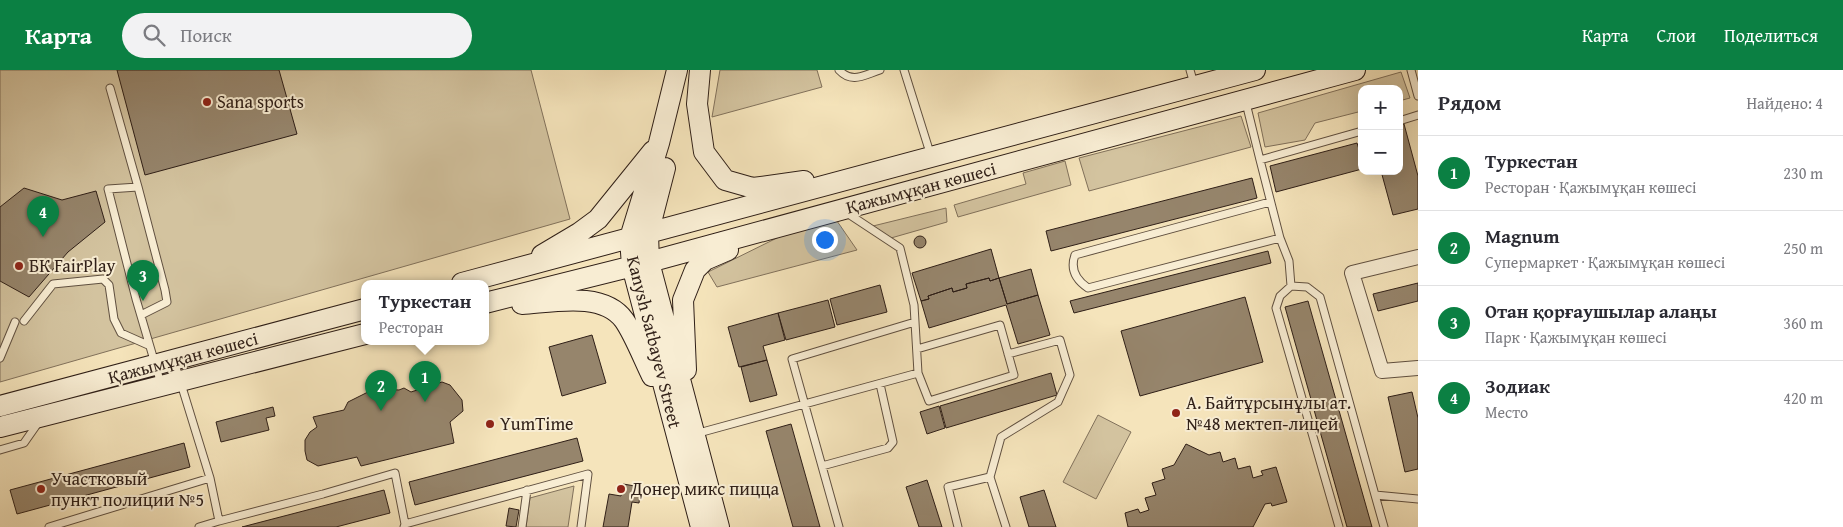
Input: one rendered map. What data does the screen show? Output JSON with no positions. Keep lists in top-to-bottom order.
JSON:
{
  "streets": {
    "main road": ["Қажымұқан көшесі", "Kanysh Satbayev Street"]
  },
  "crossings": [
    ["Қажымұқан көшесі", "Kanysh Satbayev Street"]
  ],
  "places": [
    "Sana sports",
    "БК FairPlay",
    "А. Байтұрсынұлы ат. №48 мектеп-лицей",
    "YumTime",
    "Участковый пункт полиции №5",
    "Донер микс пицца"
  ],
  "page": {
    "header": "Карта",
    "search": "Поиск",
    "nav": ["Карта", "Слои", "Поделиться"],
    "heading": ["Рядом", "Найдено: 4"],
    "map_buttons": ["+", "−"],
    "list": [
      {
        "mark": "1",
        "name": "Туркестан",
        "note": "Ресторан · Қажымұқан көшесі",
        "value": "230 m"
      },
      {
        "mark": "2",
        "name": "Magnum",
        "note": "Супермаркет · Қажымұқан көшесі",
        "value": "250 m"
      },
      {
        "mark": "3",
        "name": "Отан қорғаушылар алаңы",
        "note": "Парк · Қажымұқан көшесі",
        "value": "360 m"
      },
      {
        "mark": "4",
        "name": "Зодиак",
        "note": "Место",
        "value": "420 m"
      }
    ],
    "pins": [
      "4",
      "3",
      "1",
      "2"
    ],
    "popup": ["Туркестан", "Ресторан"]
  }
}
